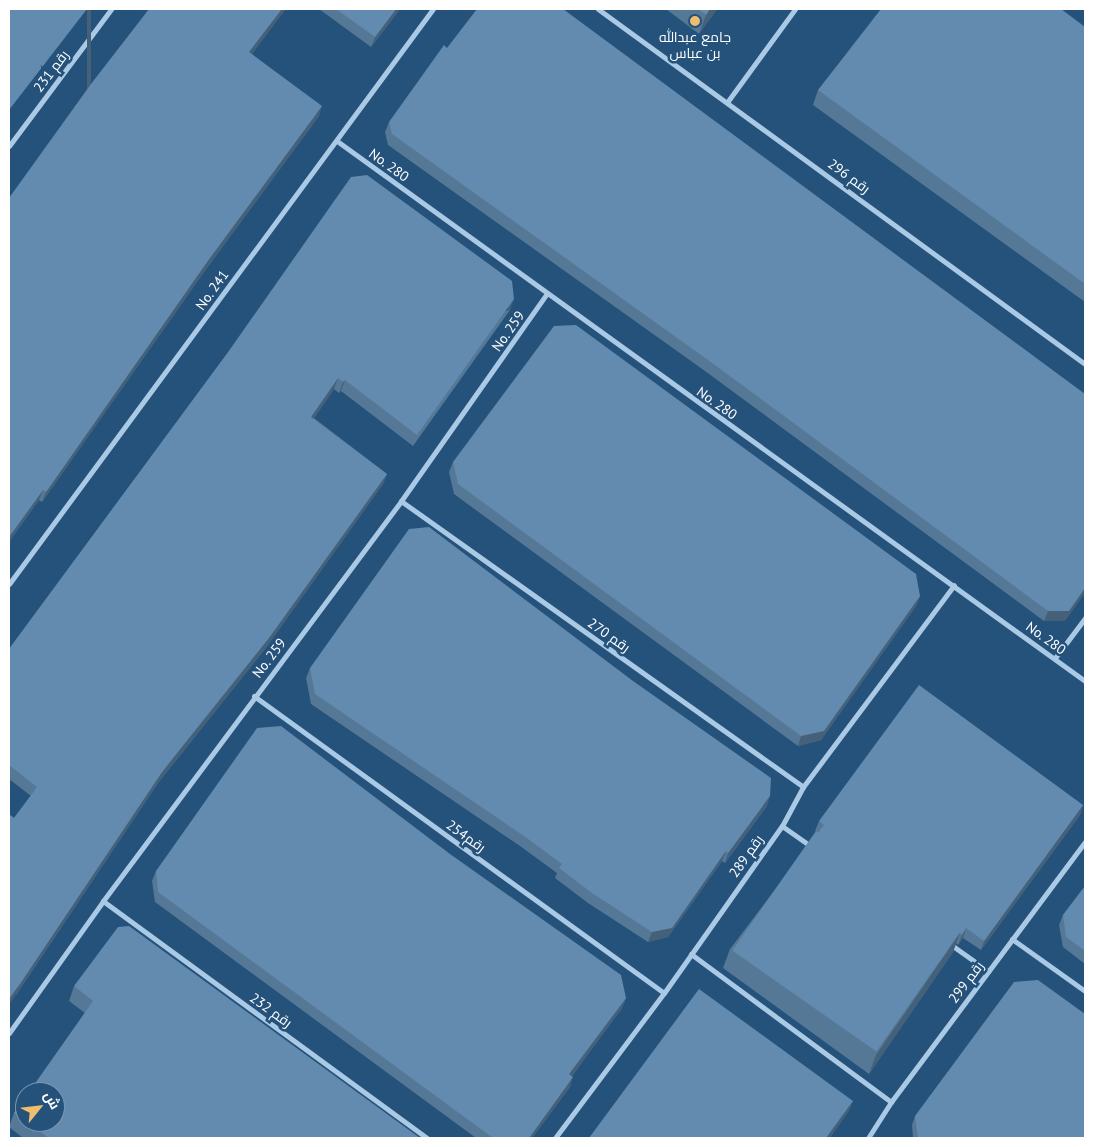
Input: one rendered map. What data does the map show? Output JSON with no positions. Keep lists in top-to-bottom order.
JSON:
{
  "streets": {
    "street": [
      "رقم 231",
      "No. 280",
      "رقم 296",
      "No. 241",
      "No. 259",
      "رقم 270",
      "رقم254",
      "رقم 289",
      "رقم 299",
      "رقم 232"
    ]
  },
  "crossings": [
    ["No. 280", "No. 241"],
    ["No. 280", "No. 259"],
    ["No. 280", "رقم 289"],
    ["No. 259", "رقم 270"],
    ["No. 259", "رقم254"],
    ["No. 259", "رقم 232"],
    ["رقم 270", "رقم 289"],
    ["رقم254", "رقم 289"]
  ],
  "places": ["جامع عبدالله بن عباس"],
  "north": "top right"
}
